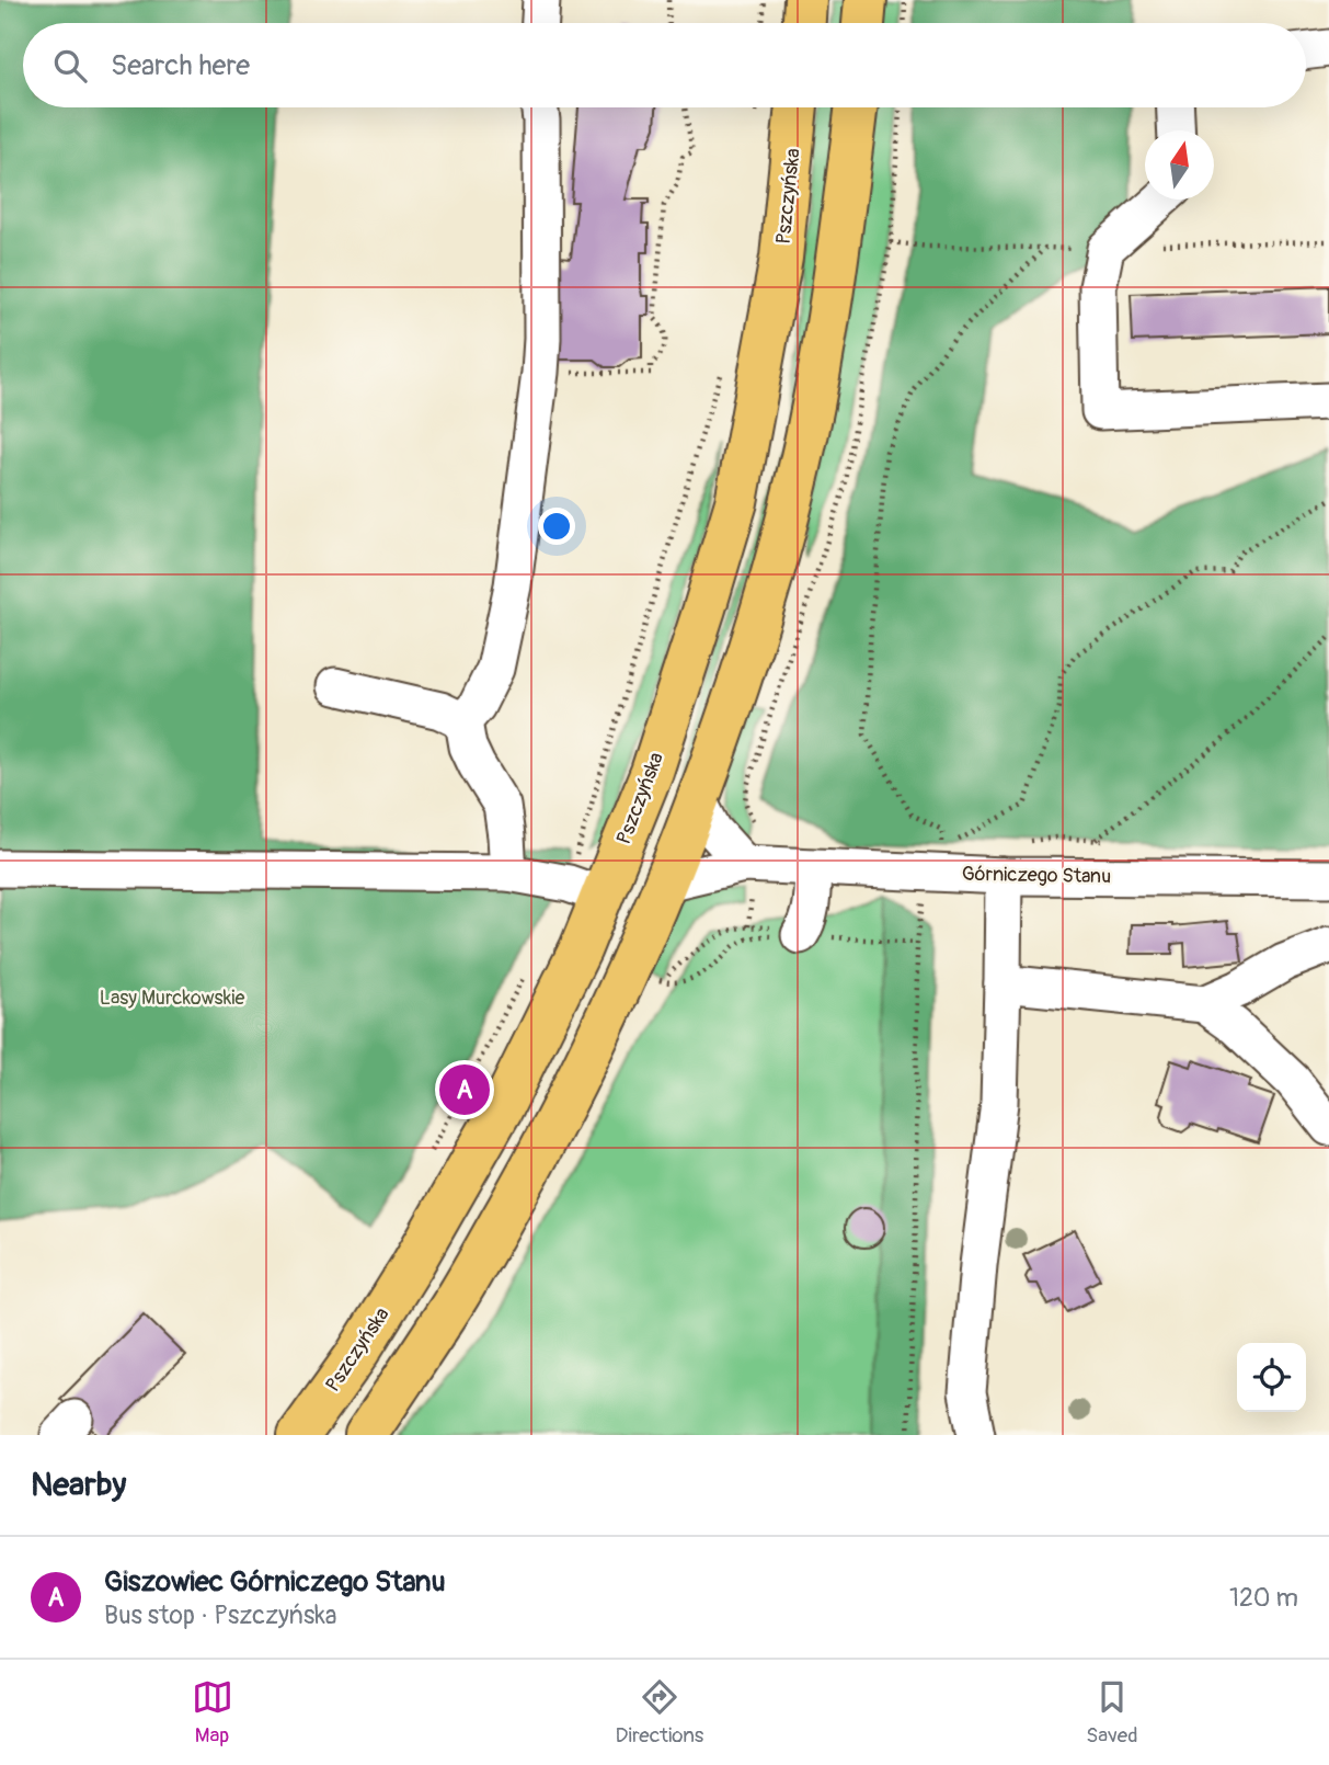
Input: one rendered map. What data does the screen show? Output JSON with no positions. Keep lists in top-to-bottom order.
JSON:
{
  "streets": {
    "main road": ["Pszczyńska"],
    "street": ["Górniczego Stanu"]
  },
  "parks": ["Lasy Murckowskie"],
  "north": "top",
  "page": {
    "search": "Search here",
    "pins": "A",
    "heading": "Nearby",
    "list": [
      {
        "mark": "A",
        "name": "Giszowiec Górniczego Stanu",
        "note": "Bus stop · Pszczyńska",
        "value": "120 m"
      }
    ],
    "nav": ["Map", "Directions", "Saved"]
  }
}
